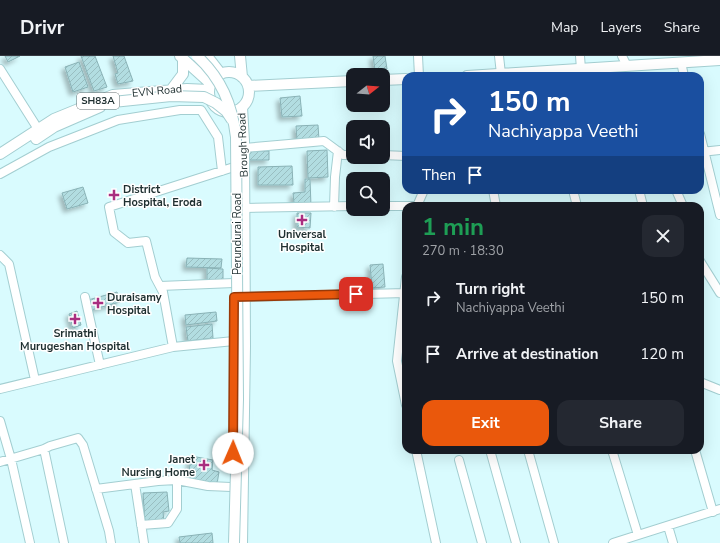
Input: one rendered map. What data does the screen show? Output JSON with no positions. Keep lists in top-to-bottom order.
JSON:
{
  "streets": {
    "main road": [
      "EVN Road",
      "SH83A",
      "Brough Road",
      "Perundurai Road"
    ]
  },
  "crossings": [
    ["EVN Road", "Brough Road"],
    ["Brough Road", "Perundurai Road"]
  ],
  "places": {
    "health": [
      "District Hospital, Eroda",
      "Universal Hospital",
      "Duraisamy Hospital",
      "Srimathi Murugeshan Hospital",
      "Janet Nursing Home"
    ]
  },
  "north": "right",
  "page": {
    "header": "Drivr",
    "nav": ["Map", "Layers", "Share"],
    "turn": ["150 m", "Nachiyappa Veethi"],
    "then": "Then",
    "heading": ["1 min", "270 m · 18:30"],
    "list": [
      {
        "name": "Turn right",
        "note": "Nachiyappa Veethi",
        "value": "150 m"
      },
      {
        "name": "Arrive at destination",
        "value": "120 m"
      }
    ],
    "buttons": ["Exit", "Share"]
  }
}
